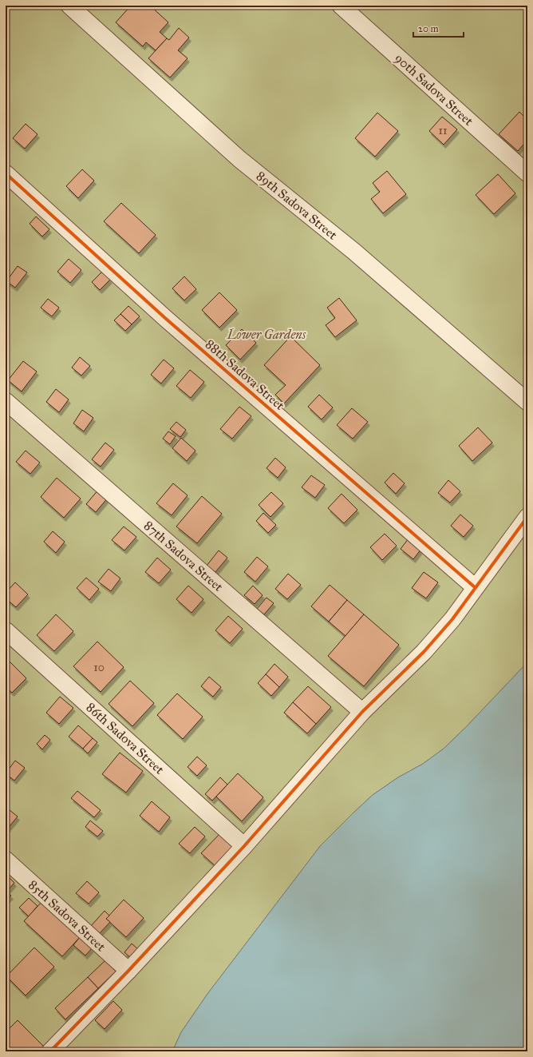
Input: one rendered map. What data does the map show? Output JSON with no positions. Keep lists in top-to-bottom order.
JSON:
{
  "streets": {
    "street": [
      "90th Sadova Street",
      "89th Sadova Street",
      "88th Sadova Street",
      "87th Sadova Street",
      "86th Sadova Street",
      "85th Sadova Street"
    ]
  },
  "parks": ["Lower Gardens"],
  "house_numbers": ["11", "10"],
  "scale_bar": "20 m"
}
